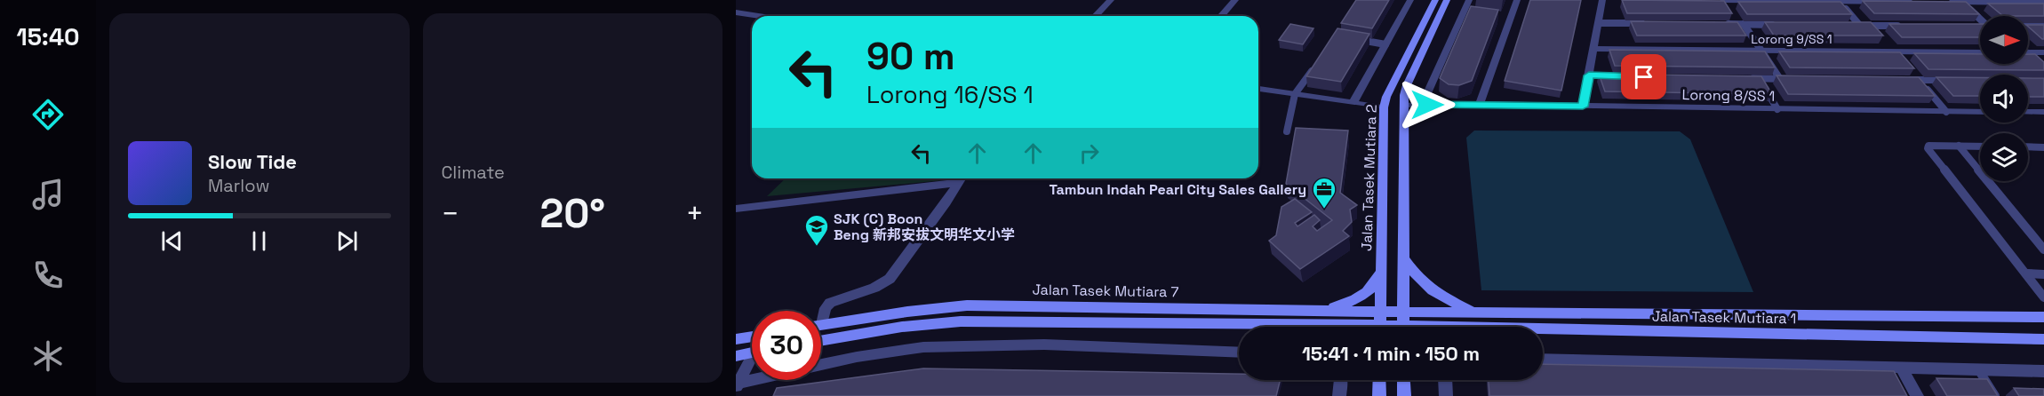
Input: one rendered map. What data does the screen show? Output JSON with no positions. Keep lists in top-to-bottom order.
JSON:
{
  "streets": {
    "street": [
      "Lorong 9/SS 1",
      "Lorong 8/SS 1",
      "Jalan Tasek Mutiara 2",
      "Jalan Tasek Mutiara 7",
      "Jalan Tasek Mutiara 1"
    ]
  },
  "crossings": [
    ["Jalan Tasek Mutiara 2", "Jalan Tasek Mutiara 7"],
    ["Jalan Tasek Mutiara 7", "Jalan Tasek Mutiara 1"]
  ],
  "places": {
    "office": ["Tambun Indah Pearl City Sales Gallery"],
    "school or university": ["SJK (C) Boon Beng 新邦安拔文明华文小学"]
  },
  "north": "right",
  "page": {
    "tabs": "15:40",
    "tile": "Climate",
    "turn": ["90 m", "Lorong 16/SS 1"],
    "song": ["Slow Tide", "Marlow"],
    "heat": ["−", "20°", "+"],
    "limit": "30",
    "trip": "15:41 · 1 min · 150 m"
  }
}
